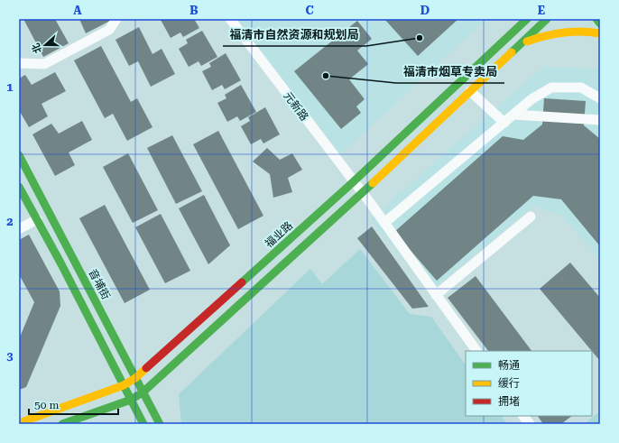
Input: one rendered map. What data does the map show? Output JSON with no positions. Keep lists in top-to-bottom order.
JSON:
{
  "streets": {
    "street": ["元新路", "福业路", "音埔街"]
  },
  "crossings": [
    ["元新路", "福业路"],
    ["福业路", "音埔街"]
  ],
  "places": ["福清市自然资源和规划局", "福清市烟草专卖局"],
  "legend": ["畅通", "缓行", "拥堵"],
  "scale_bar": "50 m",
  "north": "left",
  "grid": {
    "columns": [
      "A",
      "B",
      "C",
      "D",
      "E"
    ],
    "rows": ["1", "2", "3"]
  }
}
